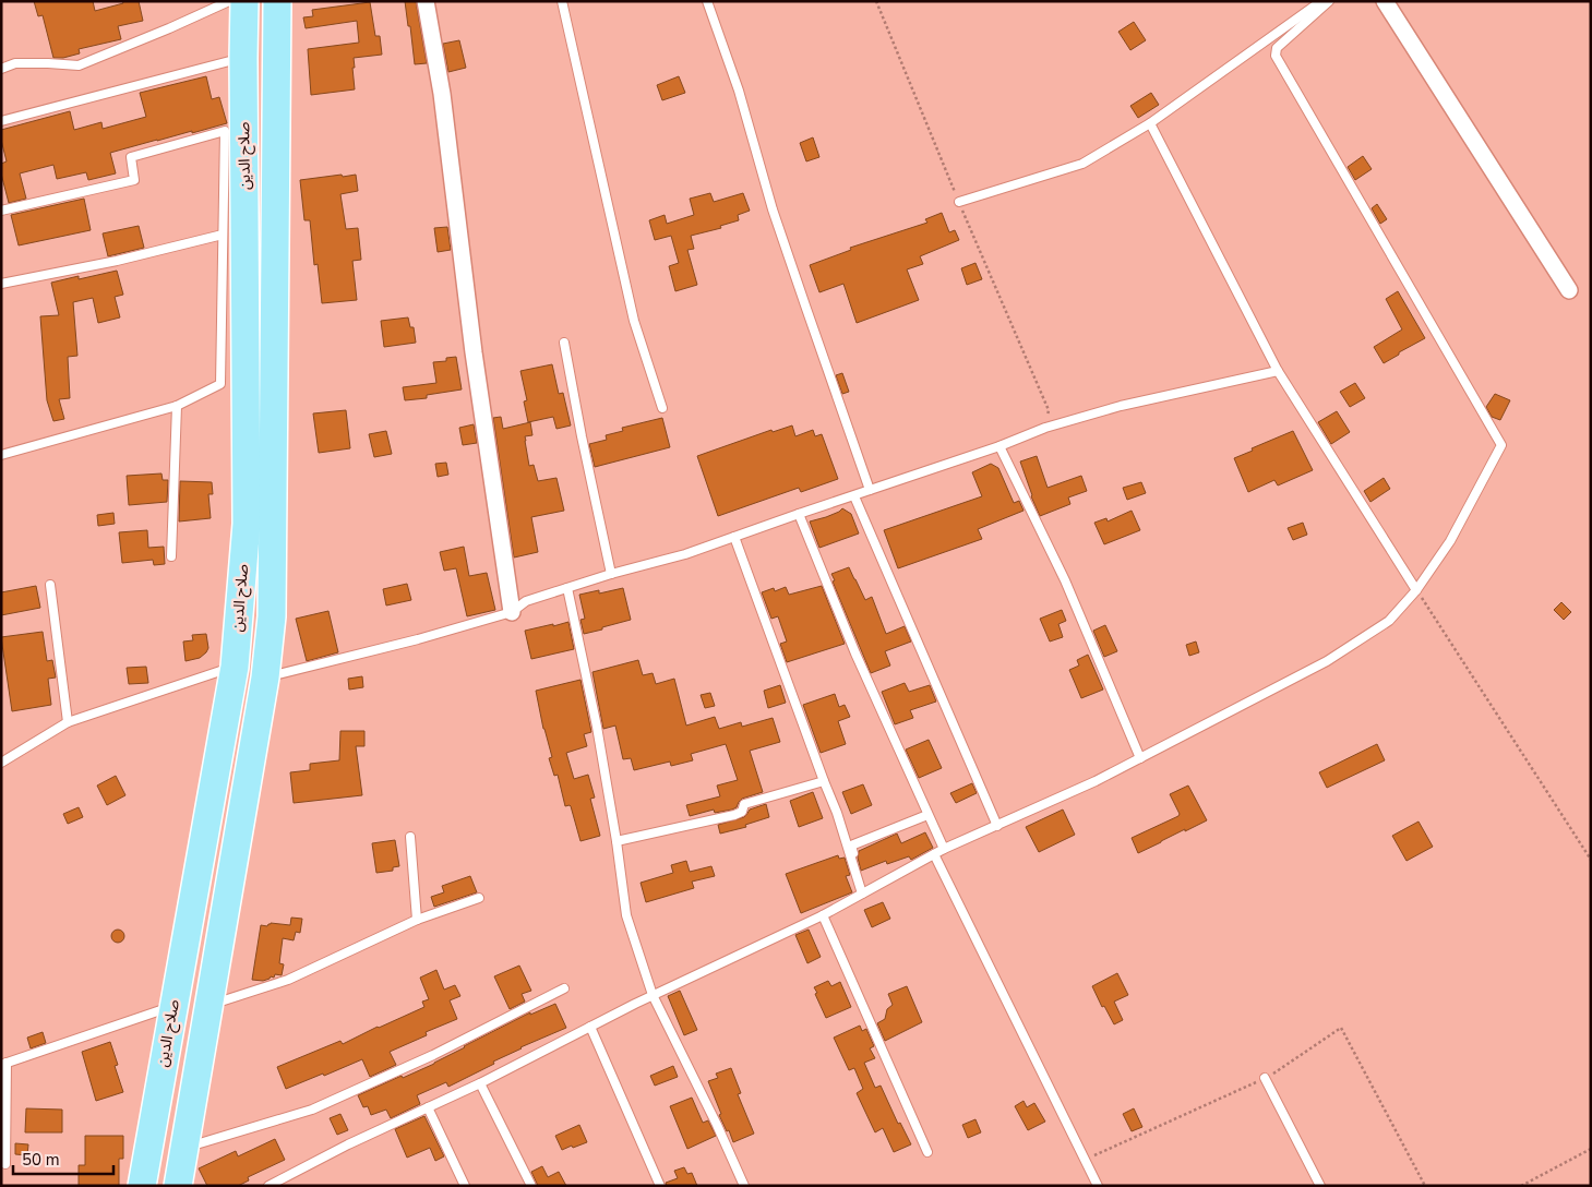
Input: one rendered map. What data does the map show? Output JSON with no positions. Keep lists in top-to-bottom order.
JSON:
{
  "streets": {
    "highway": ["صلاح الدين"]
  },
  "scale_bar": "50 m"
}
